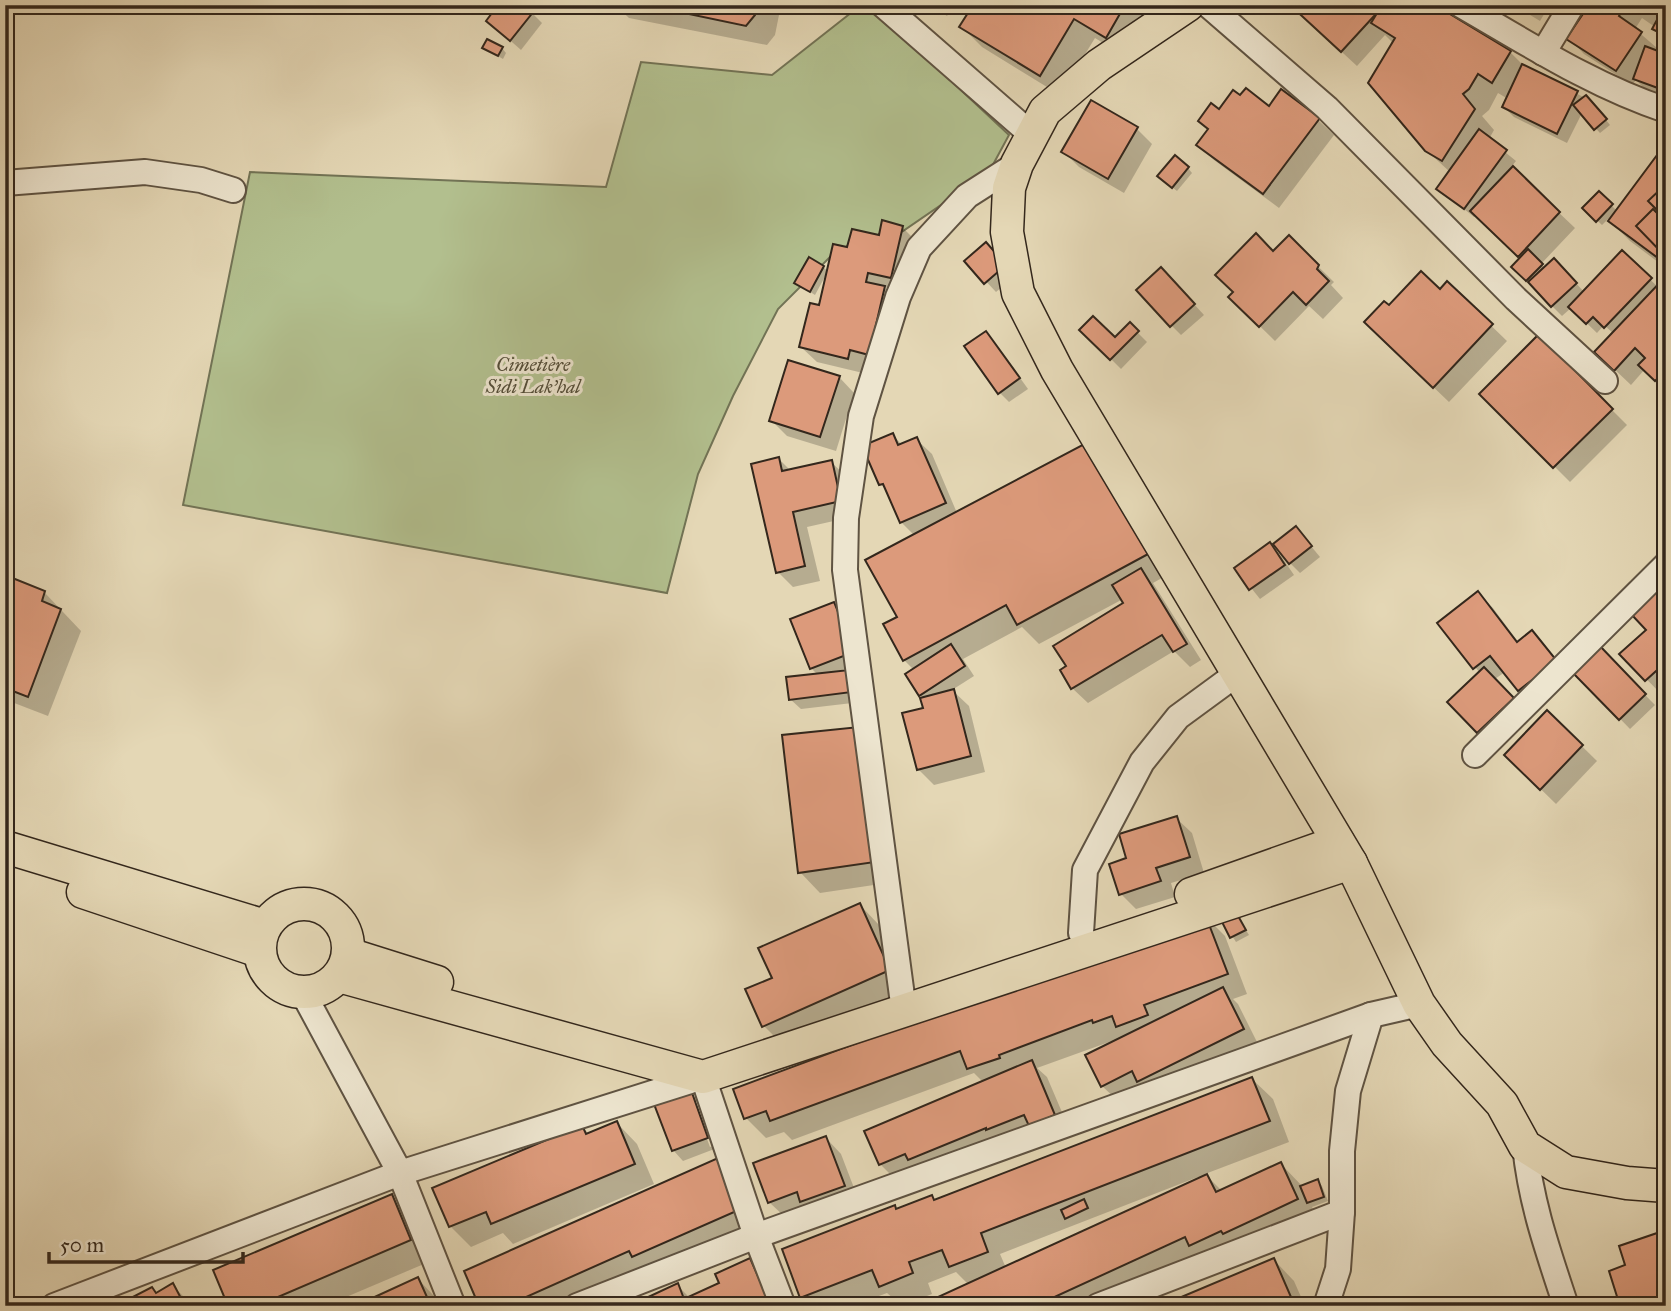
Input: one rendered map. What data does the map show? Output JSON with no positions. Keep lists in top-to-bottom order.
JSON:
{
  "parks": ["Cimetière Sidi Lak'hal"],
  "scale_bar": "50 m"
}
